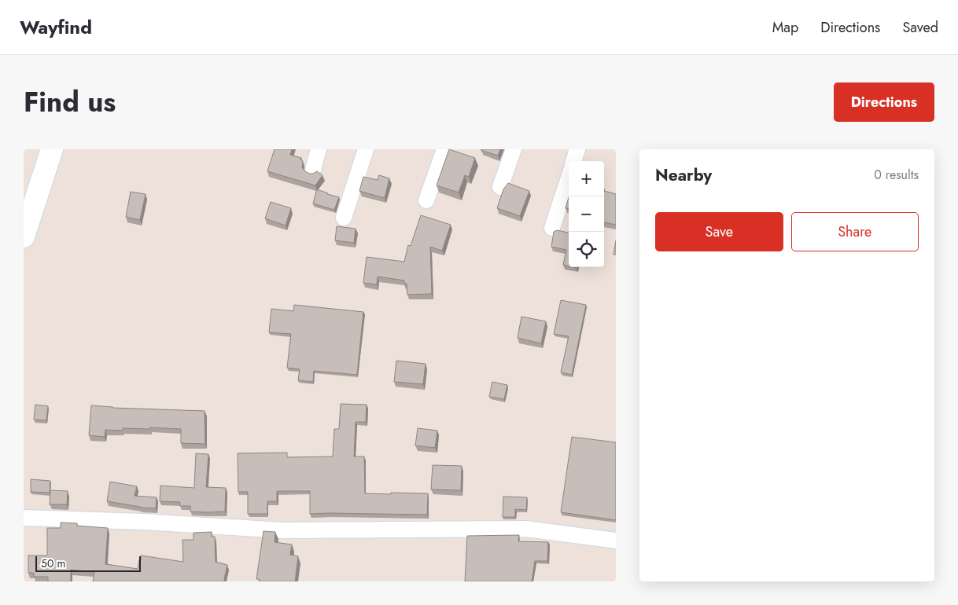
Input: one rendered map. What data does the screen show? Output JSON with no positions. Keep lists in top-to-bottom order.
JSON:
{
  "scale_bar": "50 m",
  "page": {
    "header": "Wayfind",
    "nav": ["Map", "Directions", "Saved"],
    "title": "Find us",
    "buttons": [
      "Directions",
      ["Save", "Share"]
    ],
    "heading": ["Nearby", "0 results"],
    "map_buttons": ["+", "−"],
    "scale": "50 m"
  }
}
